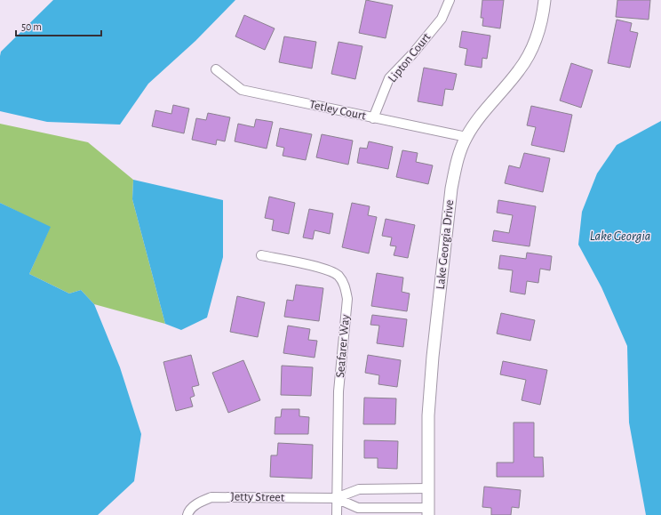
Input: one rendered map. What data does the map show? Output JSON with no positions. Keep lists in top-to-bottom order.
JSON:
{
  "streets": {
    "street": [
      "Lipton Court",
      "Tetley Court",
      "Lake Georgia Drive",
      "Seafarer Way",
      "Jetty Street"
    ]
  },
  "crossings": [
    ["Lipton Court", "Tetley Court"],
    ["Tetley Court", "Lake Georgia Drive"],
    ["Lake Georgia Drive", "Jetty Street"],
    ["Seafarer Way", "Jetty Street"]
  ],
  "water": ["Lake Georgia"],
  "scale_bar": "50 m"
}
